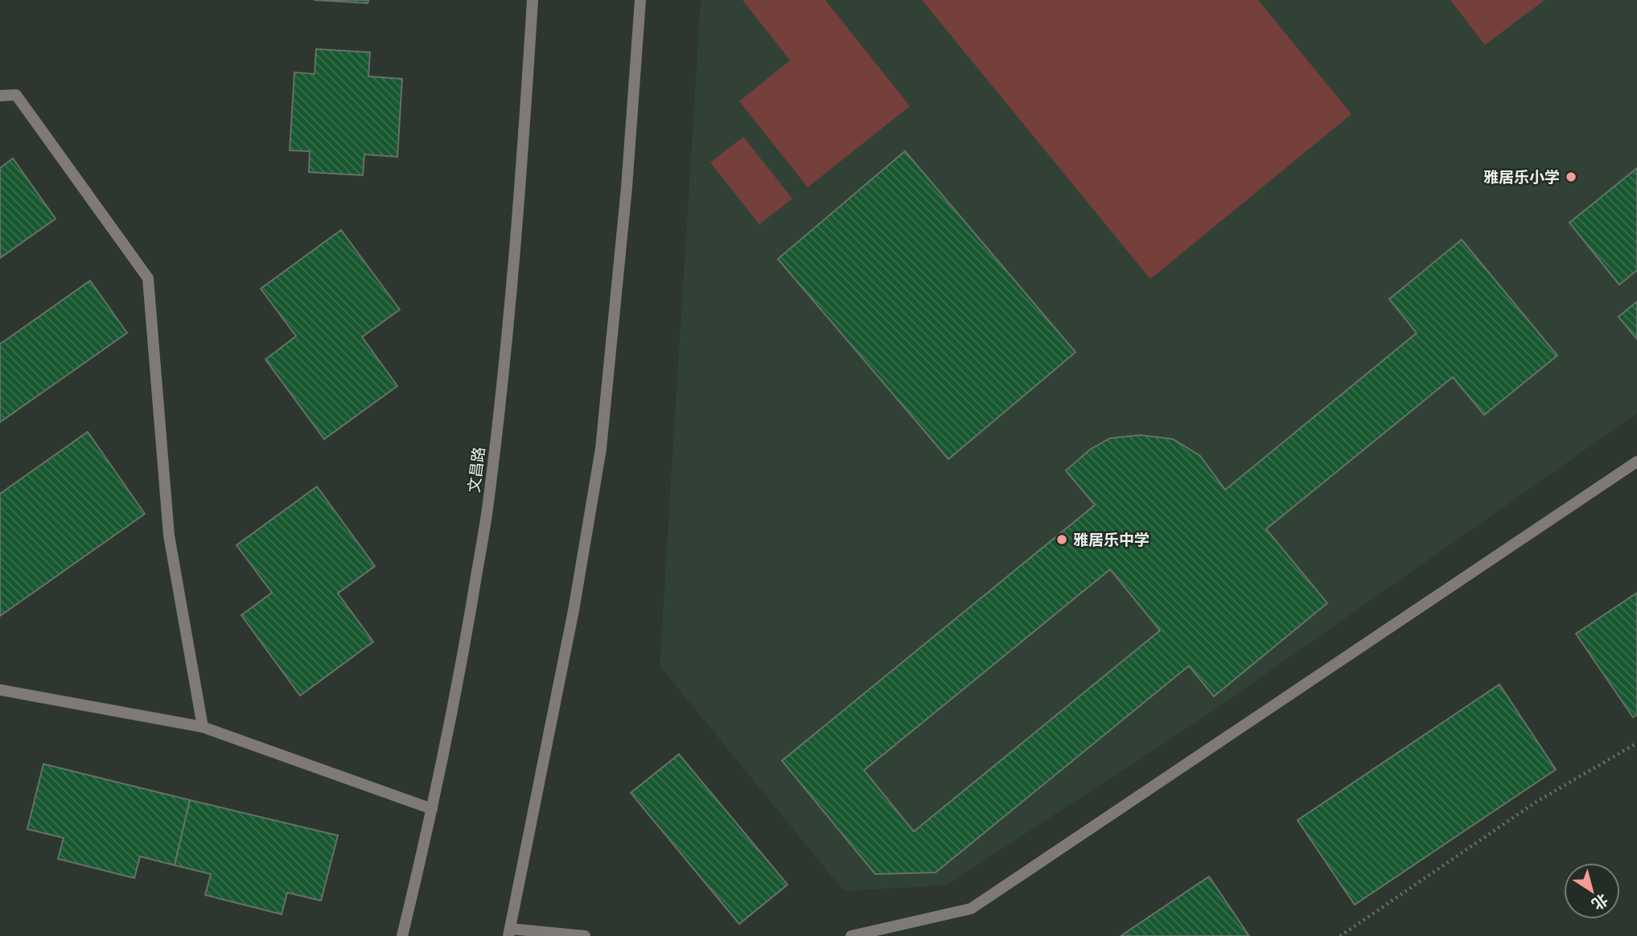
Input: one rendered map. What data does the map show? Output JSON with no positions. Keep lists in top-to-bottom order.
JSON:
{
  "streets": {
    "street": ["文昌路"]
  },
  "places": ["雅居乐小学", "雅居乐中学"],
  "north": "bottom right"
}
